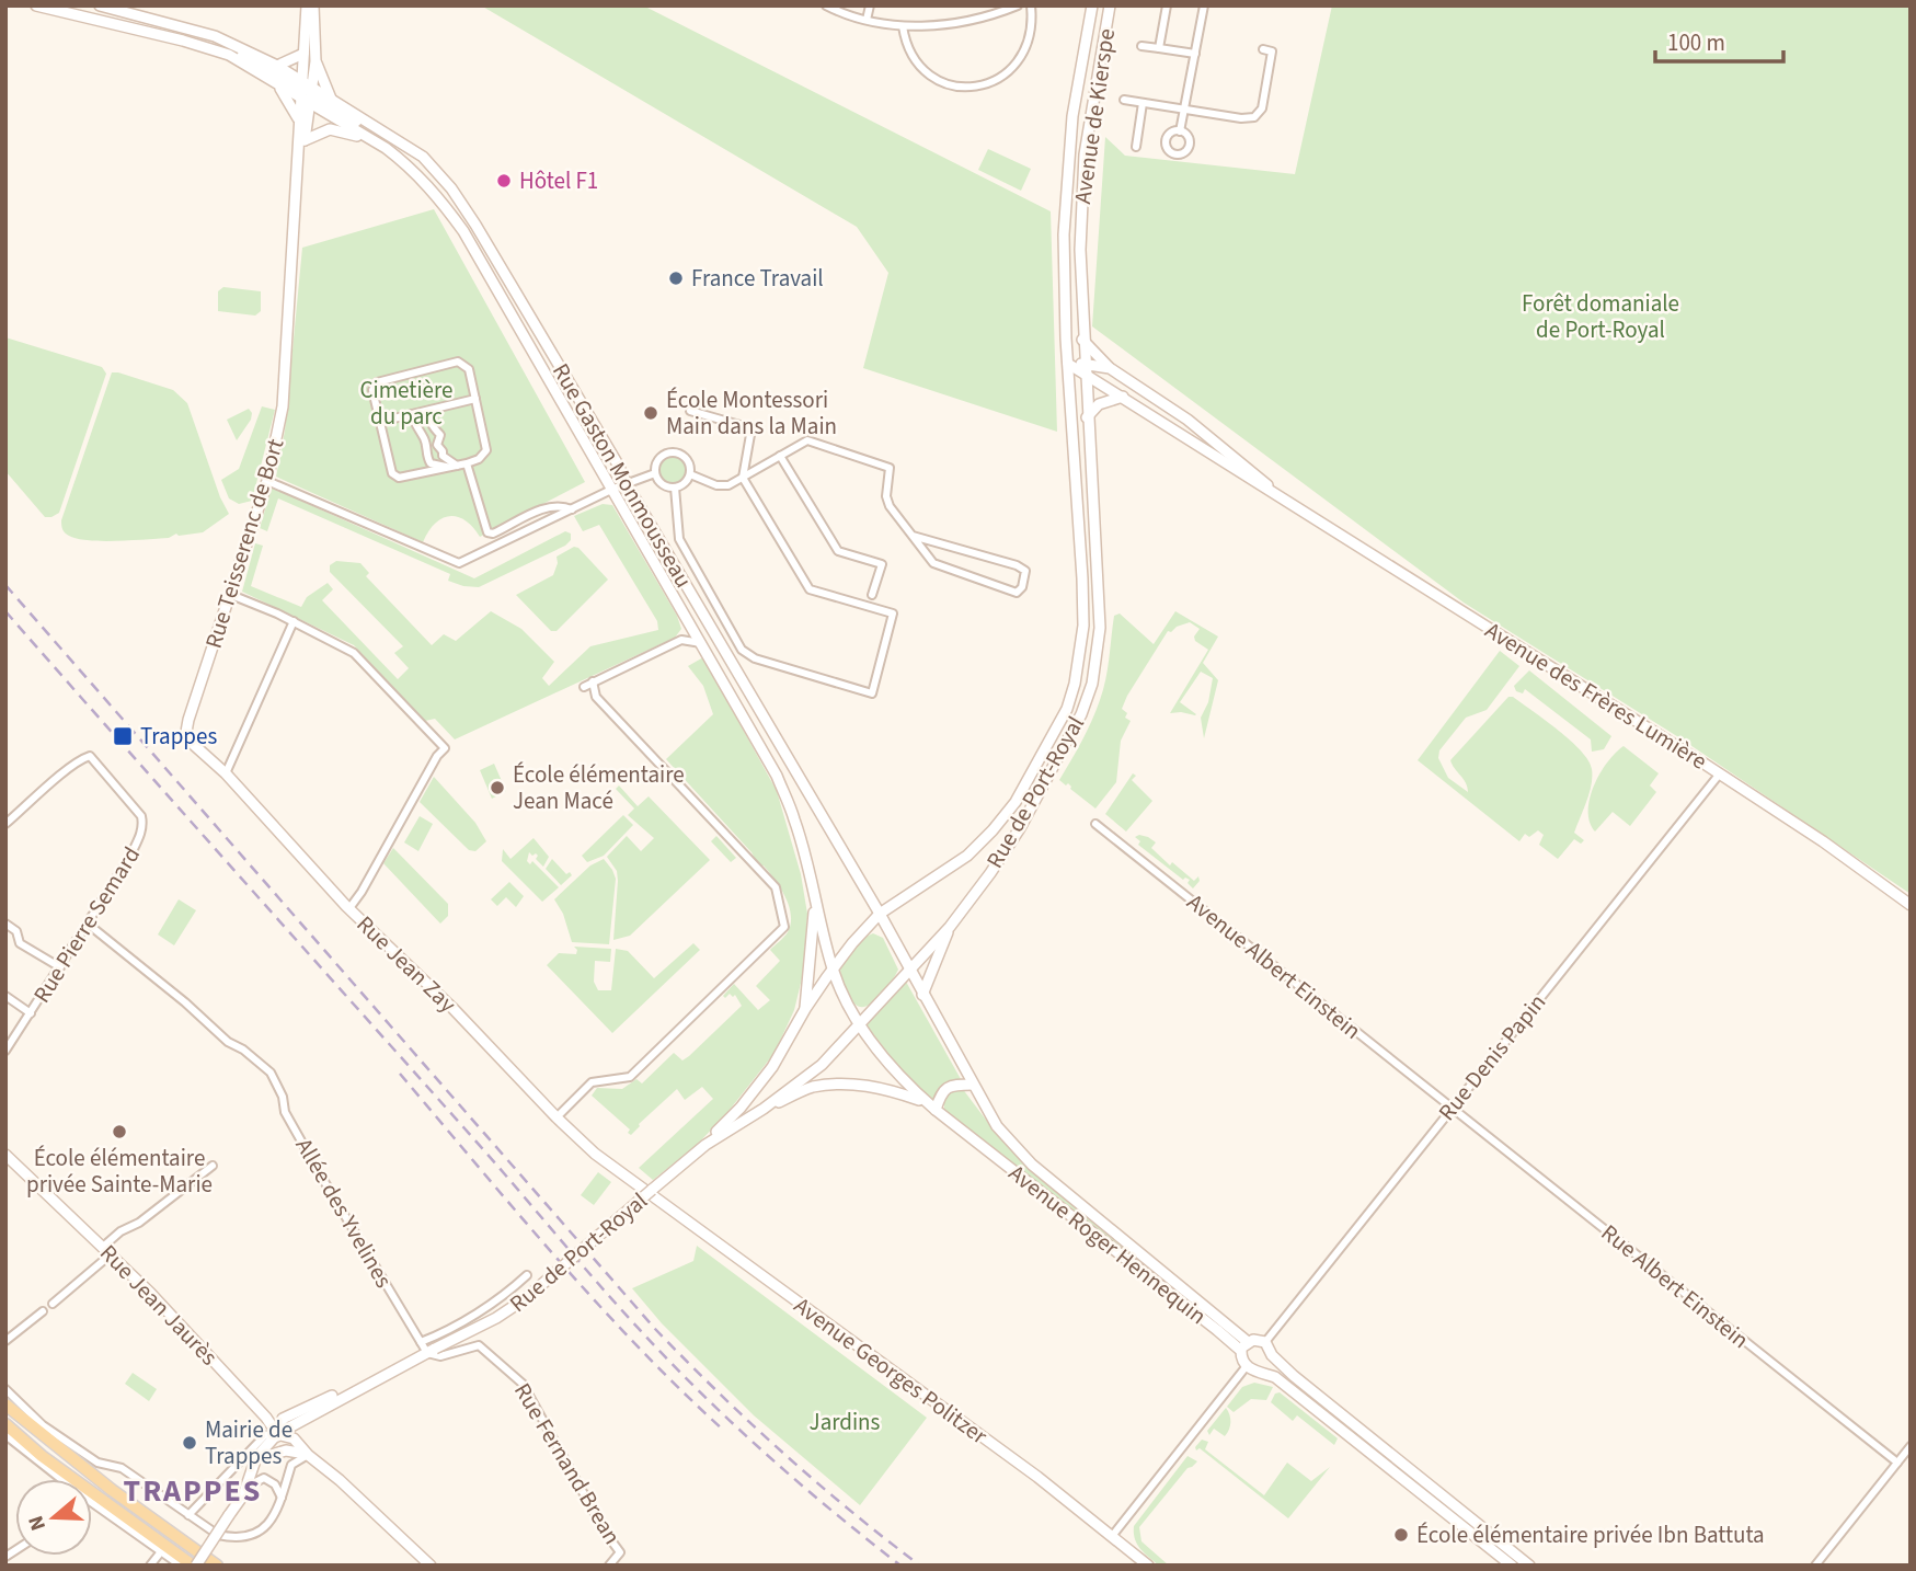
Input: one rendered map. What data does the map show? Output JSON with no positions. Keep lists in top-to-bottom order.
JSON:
{
  "streets": {
    "main road": [
      "Avenue de Kierspe",
      "Rue Gaston Monmousseau",
      "Rue Teisserenc de Bort",
      "Avenue des Frères Lumière",
      "Rue de Port-Royal",
      "Rue Jean Zay",
      "Avenue Roger Hennequin",
      "Rue Jean Jaurès",
      "Avenue Georges Politzer"
    ],
    "street": [
      "Rue Pierre Semard",
      "Avenue Albert Einstein",
      "Rue Denis Papin",
      "Allée des Yvelines",
      "Rue Albert Einstein",
      "Rue Fernand Brean"
    ]
  },
  "crossings": [
    ["Avenue de Kierspe", "Avenue des Frères Lumière"],
    ["Avenue de Kierspe", "Rue de Port-Royal"],
    ["Rue Gaston Monmousseau", "Rue Teisserenc de Bort"],
    ["Rue Gaston Monmousseau", "Rue de Port-Royal"],
    ["Rue Gaston Monmousseau", "Avenue Roger Hennequin"],
    ["Rue Teisserenc de Bort", "Rue Jean Zay"],
    ["Avenue des Frères Lumière", "Rue de Port-Royal"],
    ["Avenue des Frères Lumière", "Rue Denis Papin"],
    ["Rue de Port-Royal", "Allée des Yvelines"],
    ["Rue de Port-Royal", "Rue Jean Jaurès"],
    ["Rue de Port-Royal", "Rue Fernand Brean"],
    ["Rue Pierre Semard", "Allée des Yvelines"],
    ["Rue Jean Zay", "Avenue Georges Politzer"],
    ["Avenue Albert Einstein", "Rue Denis Papin"],
    ["Avenue Albert Einstein", "Rue Albert Einstein"],
    ["Rue Denis Papin", "Avenue Roger Hennequin"],
    ["Rue Denis Papin", "Rue Albert Einstein"],
    ["Allée des Yvelines", "Rue Fernand Brean"]
  ],
  "districts": ["TRAPPES"],
  "parks": ["Forêt domaniale de Port-Royal", "Cimetière du parc", "Jardins"],
  "places": {
    "other": [
      "Hôtel F1",
      "France Travail",
      "École Montessori Main dans la Main",
      "École élémentaire Jean Macé",
      "École élémentaire privée Sainte-Marie",
      "Mairie de Trappes",
      "École élémentaire privée Ibn Battuta"
    ],
    "transit": ["Trappes"]
  },
  "scale_bar": "100 m",
  "north": "left"
}
